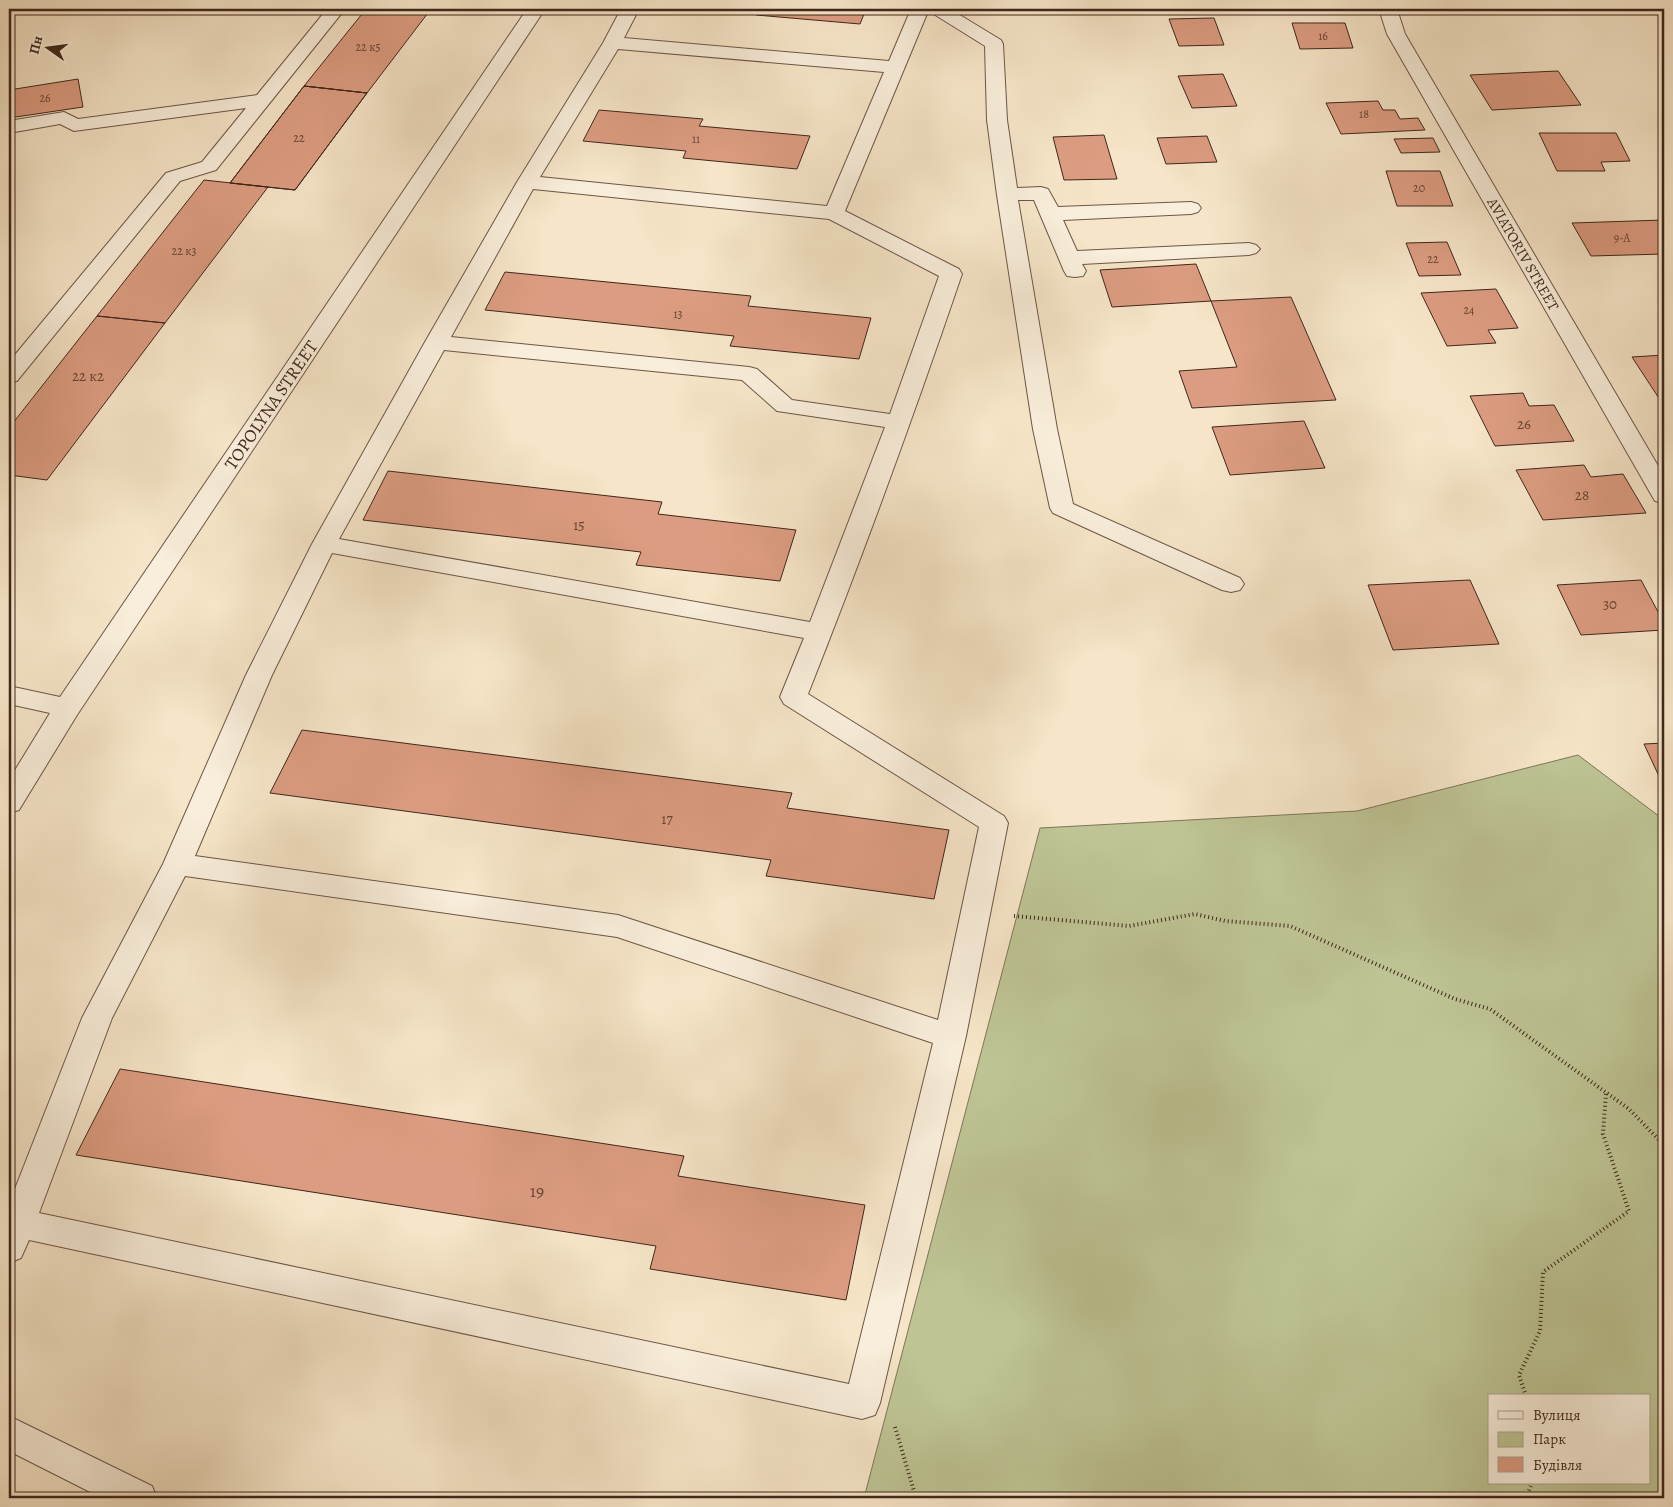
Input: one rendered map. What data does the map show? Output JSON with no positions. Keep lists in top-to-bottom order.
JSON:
{
  "streets": {
    "street": ["AVIATORIV STREET", "TOPOLYNA STREET"]
  },
  "house_numbers": [
    "16",
    "22 к5",
    "26",
    "18",
    "22",
    "11",
    "20",
    "9-А",
    "22 к3",
    "22",
    "24",
    "13",
    "22 к2",
    "26",
    "28",
    "15",
    "30",
    "17",
    "19"
  ],
  "legend": ["Вулиця", "Парк", "Будівля"],
  "north": "left"
}
